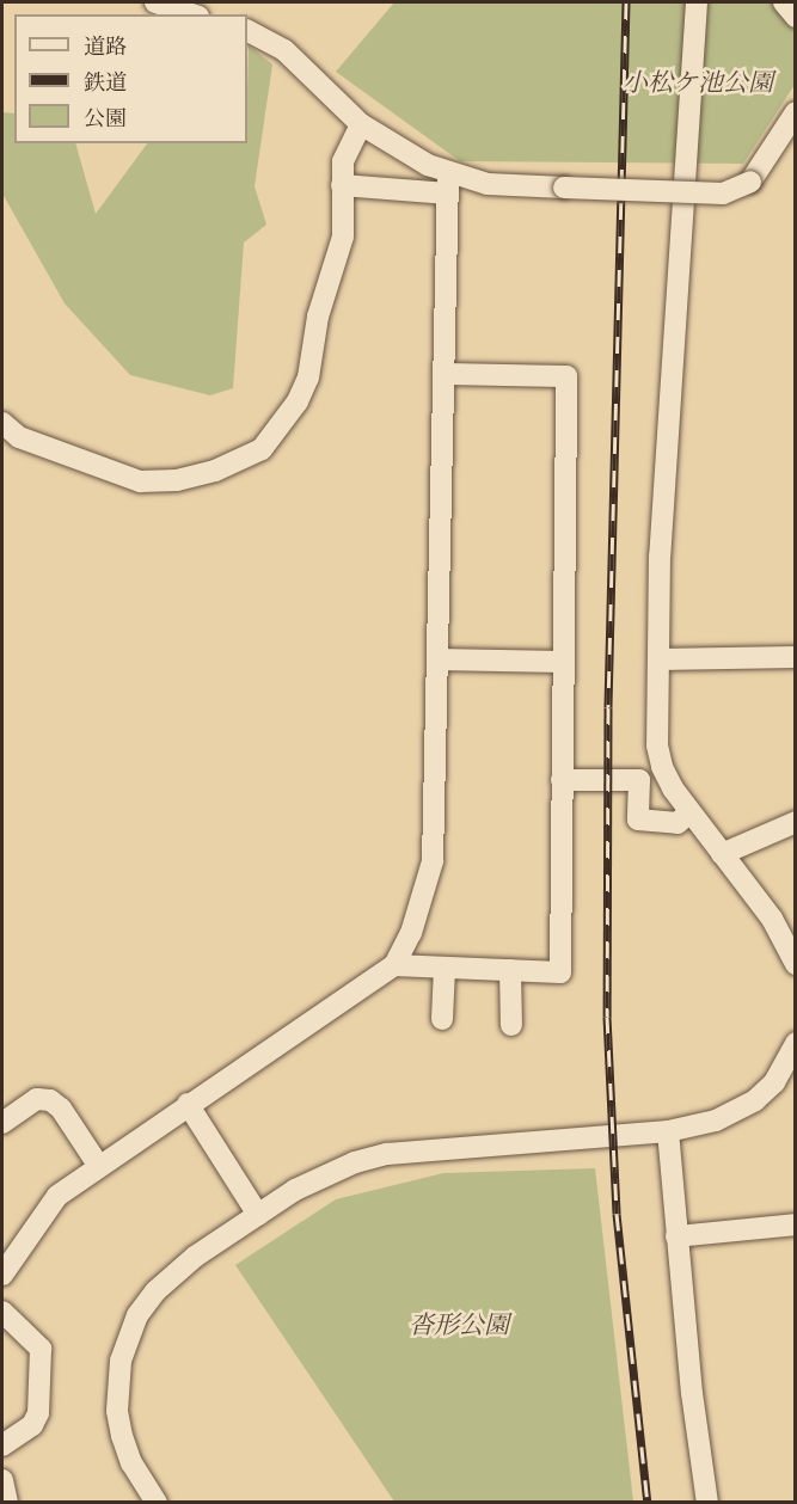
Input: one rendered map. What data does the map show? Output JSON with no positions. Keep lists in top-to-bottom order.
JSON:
{
  "parks": ["小松ケ池公園", "沓形公園"],
  "legend": ["道路", "鉄道", "公園"]
}
